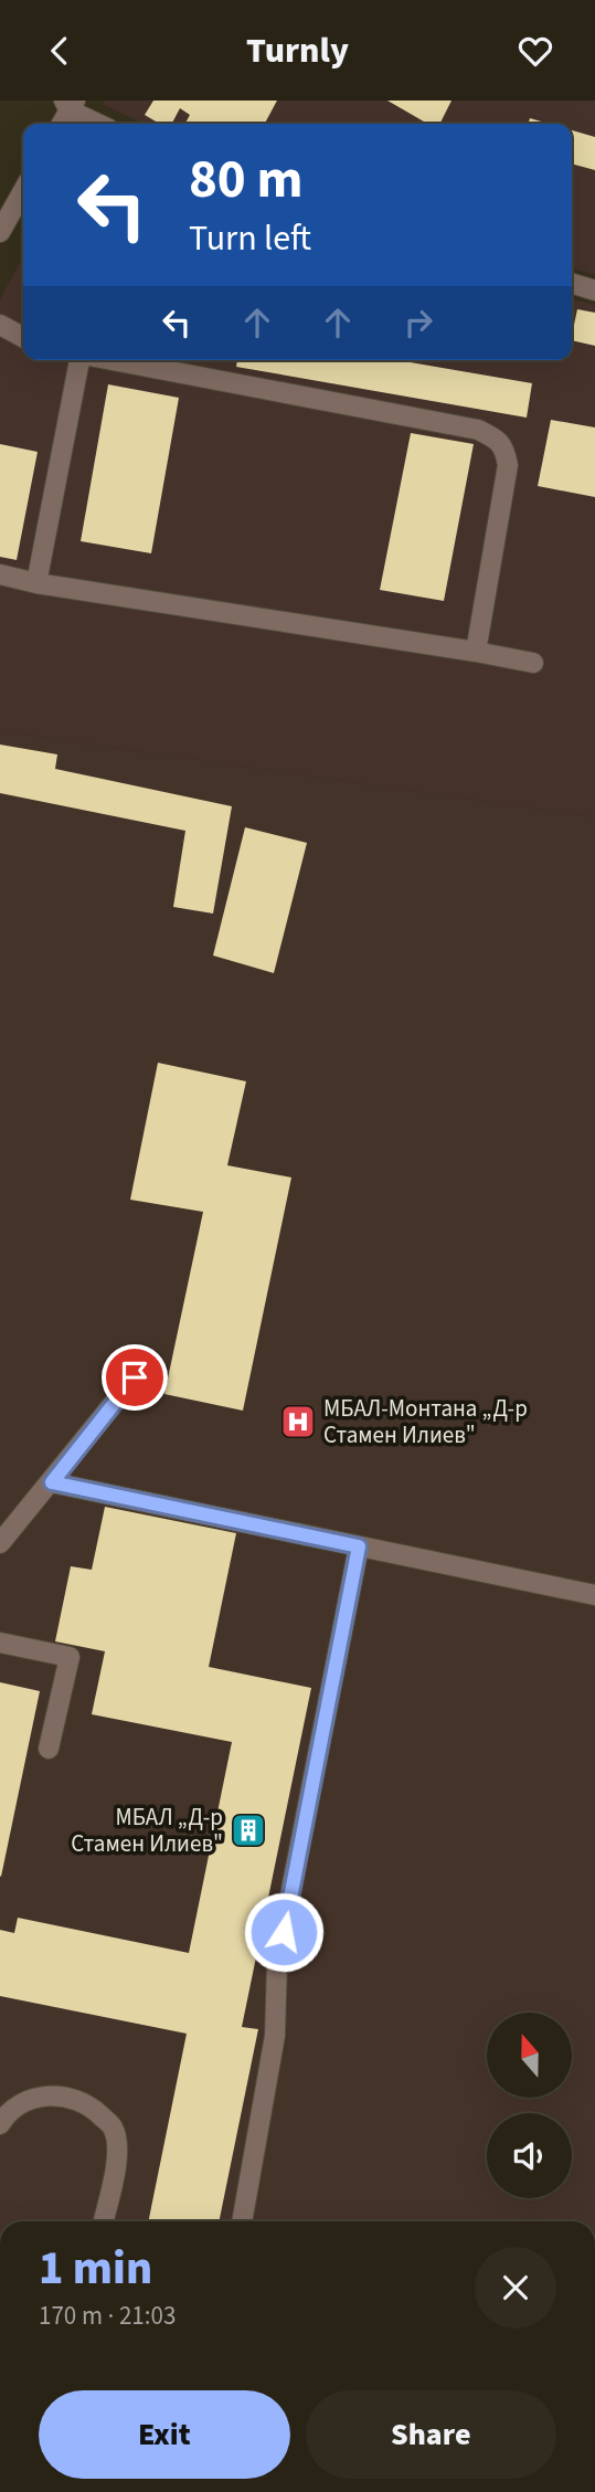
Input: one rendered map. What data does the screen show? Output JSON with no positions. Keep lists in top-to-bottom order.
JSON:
{
  "places": {
    "hospital": ["МБАЛ-Монтана „Д-р Стамен Илиев\""],
    "building": ["МБАЛ „Д-р Стамен Илиев\""]
  },
  "north": "top",
  "page": {
    "header": "Turnly",
    "turn": ["80 m", "Turn left"],
    "heading": ["1 min", "170 m · 21:03"],
    "buttons": ["Exit", "Share"]
  }
}
